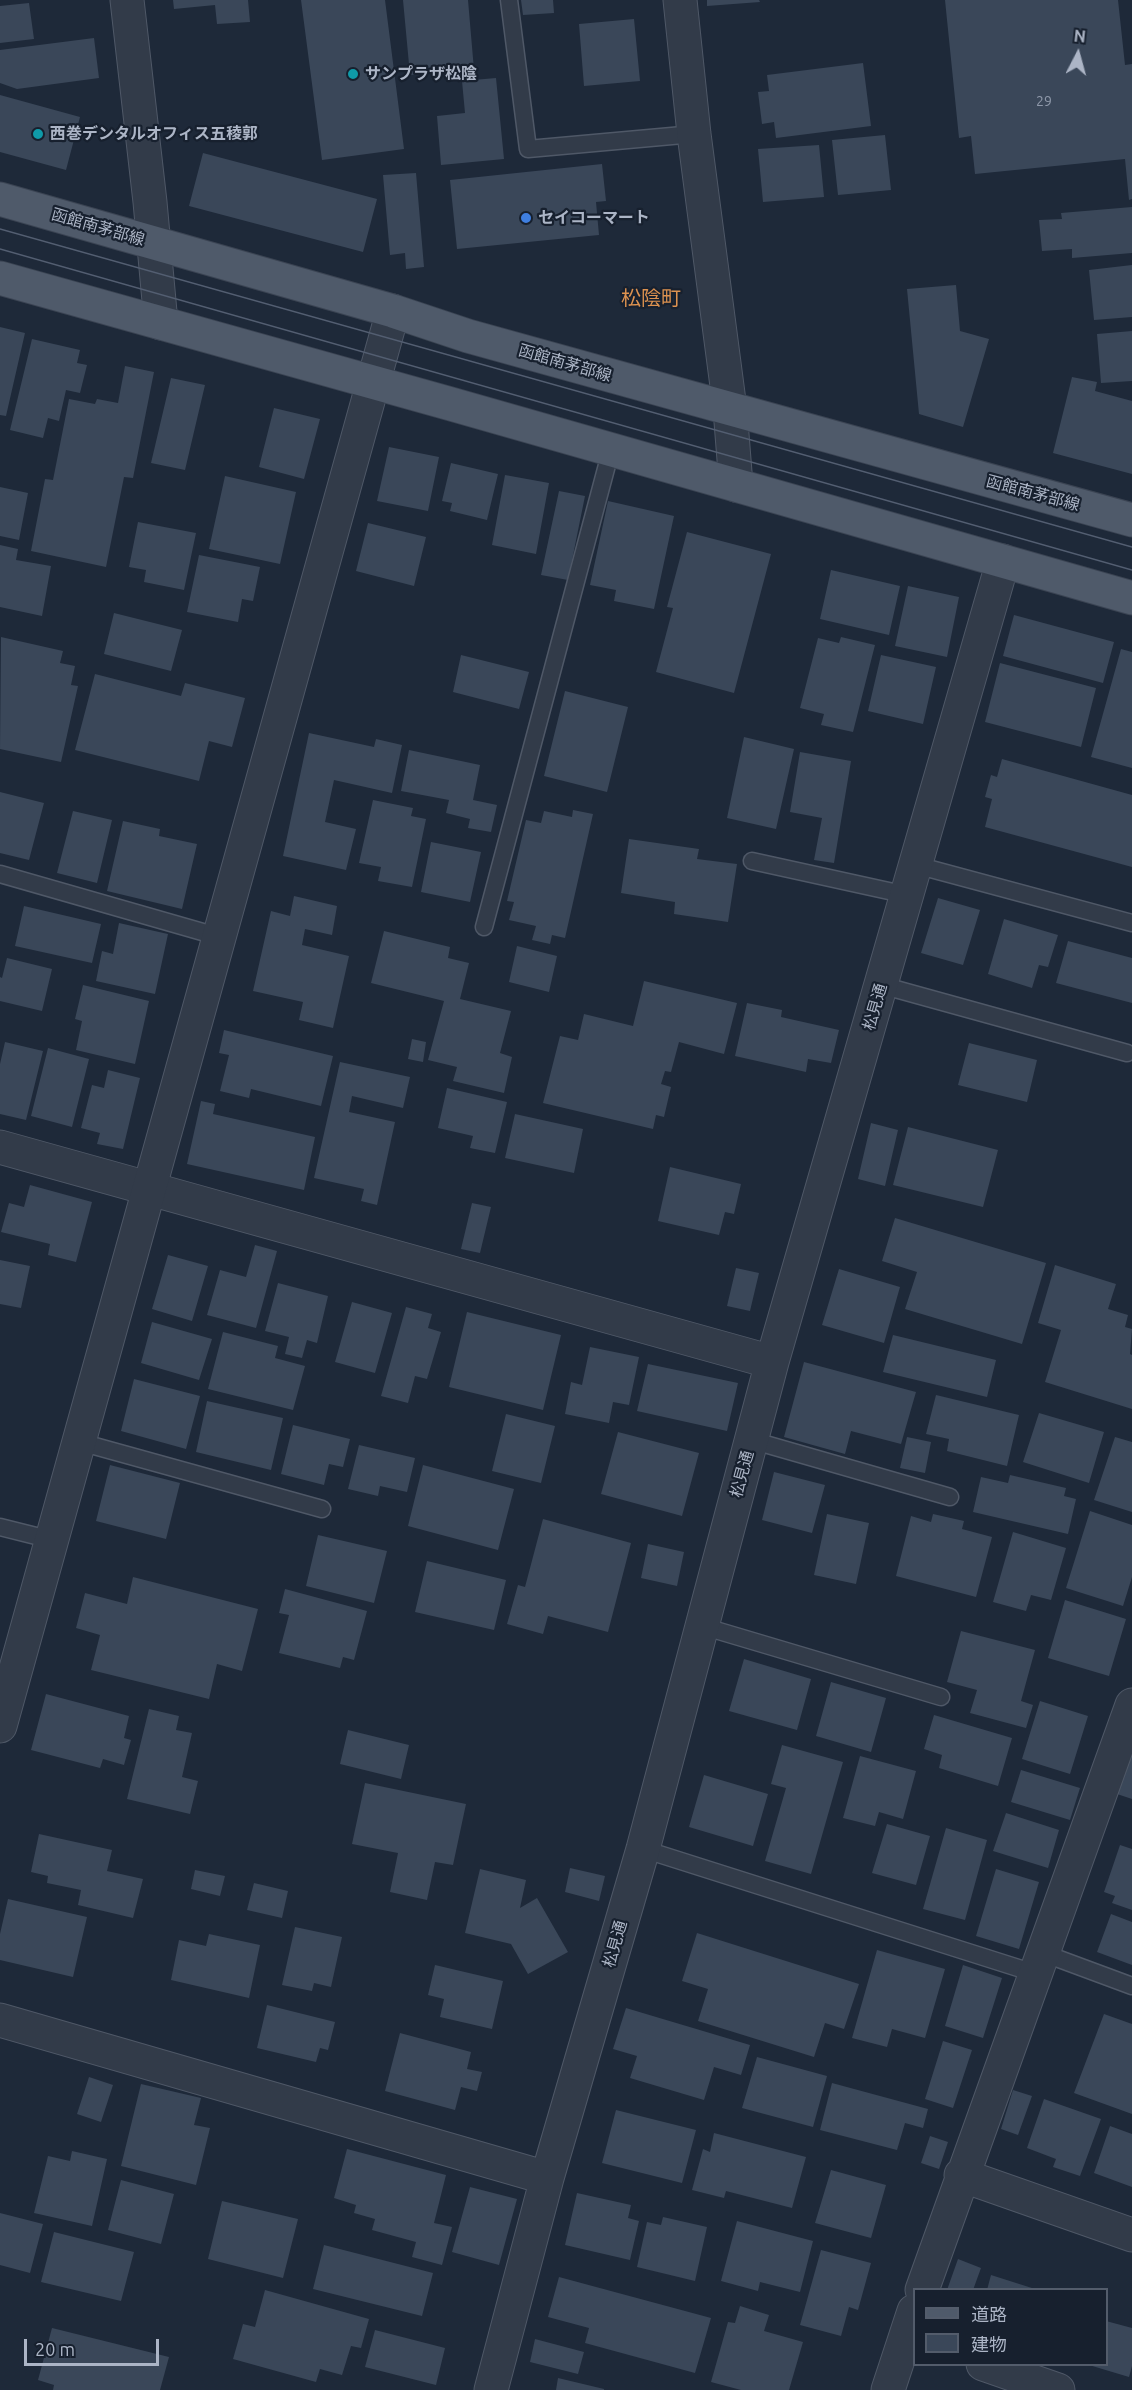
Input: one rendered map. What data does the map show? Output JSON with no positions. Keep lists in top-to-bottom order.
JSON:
{
  "streets": {
    "main road": ["函館南茅部線"],
    "street": ["松見通"]
  },
  "districts": ["松陰町"],
  "places": ["サンプラザ松陰", "西巻デンタルオフィス五稜郭", "セイコーマート"],
  "house_numbers": ["29"],
  "legend": ["道路", "建物"],
  "scale_bar": "20 m",
  "north": "top"
}
